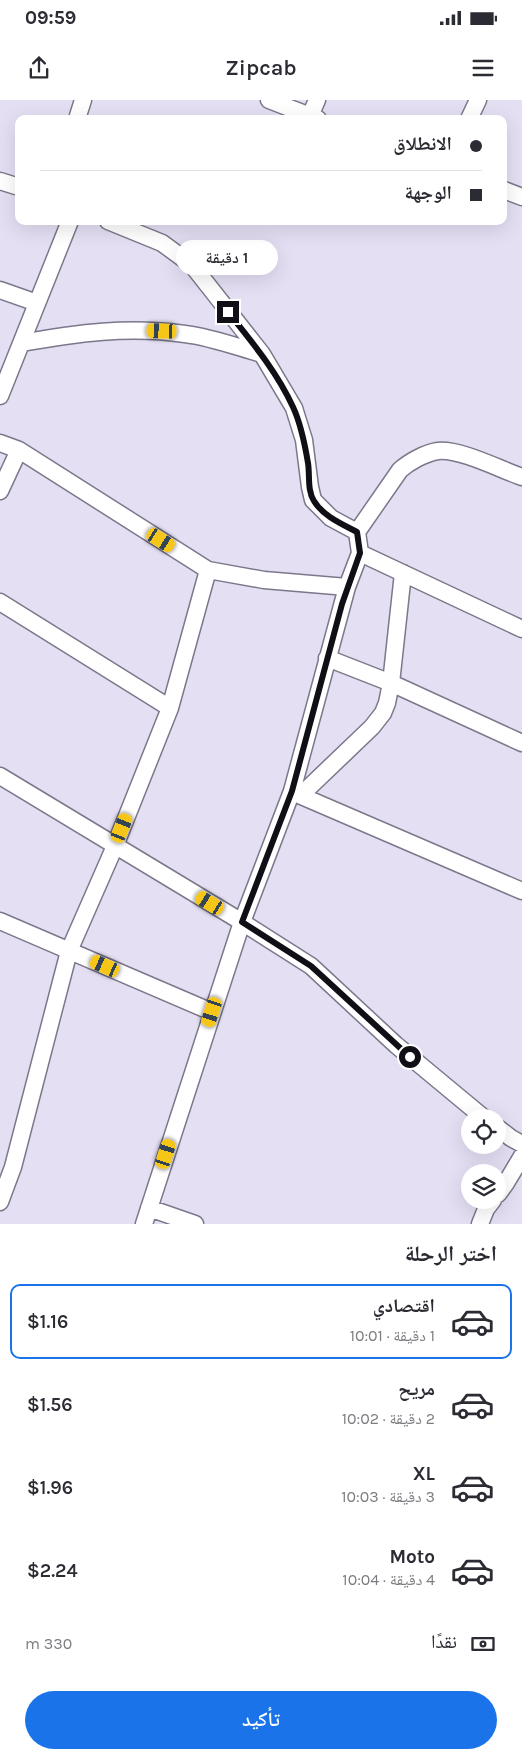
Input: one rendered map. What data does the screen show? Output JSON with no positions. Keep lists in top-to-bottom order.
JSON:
{
  "page": {
    "status": "09:59",
    "header": "Zipcab",
    "banner": ["الانطلاق", "الوجهة"],
    "bubble": "1 دقيقة",
    "heading": "اختر الرحلة",
    "list": [
      {
        "name": "اقتصادي",
        "note": "1 دقيقة · 10:01",
        "value": "$1.16"
      },
      {
        "name": "مريح",
        "note": "2 دقيقة · 10:02",
        "value": "$1.56"
      },
      {
        "name": "XL",
        "note": "3 دقيقة · 10:03",
        "value": "$1.96"
      },
      {
        "name": "Moto",
        "note": "4 دقيقة · 10:04",
        "value": "$2.24"
      }
    ],
    "pay": ["نقدًا", "330 m"],
    "buttons": "تأكيد"
  }
}
